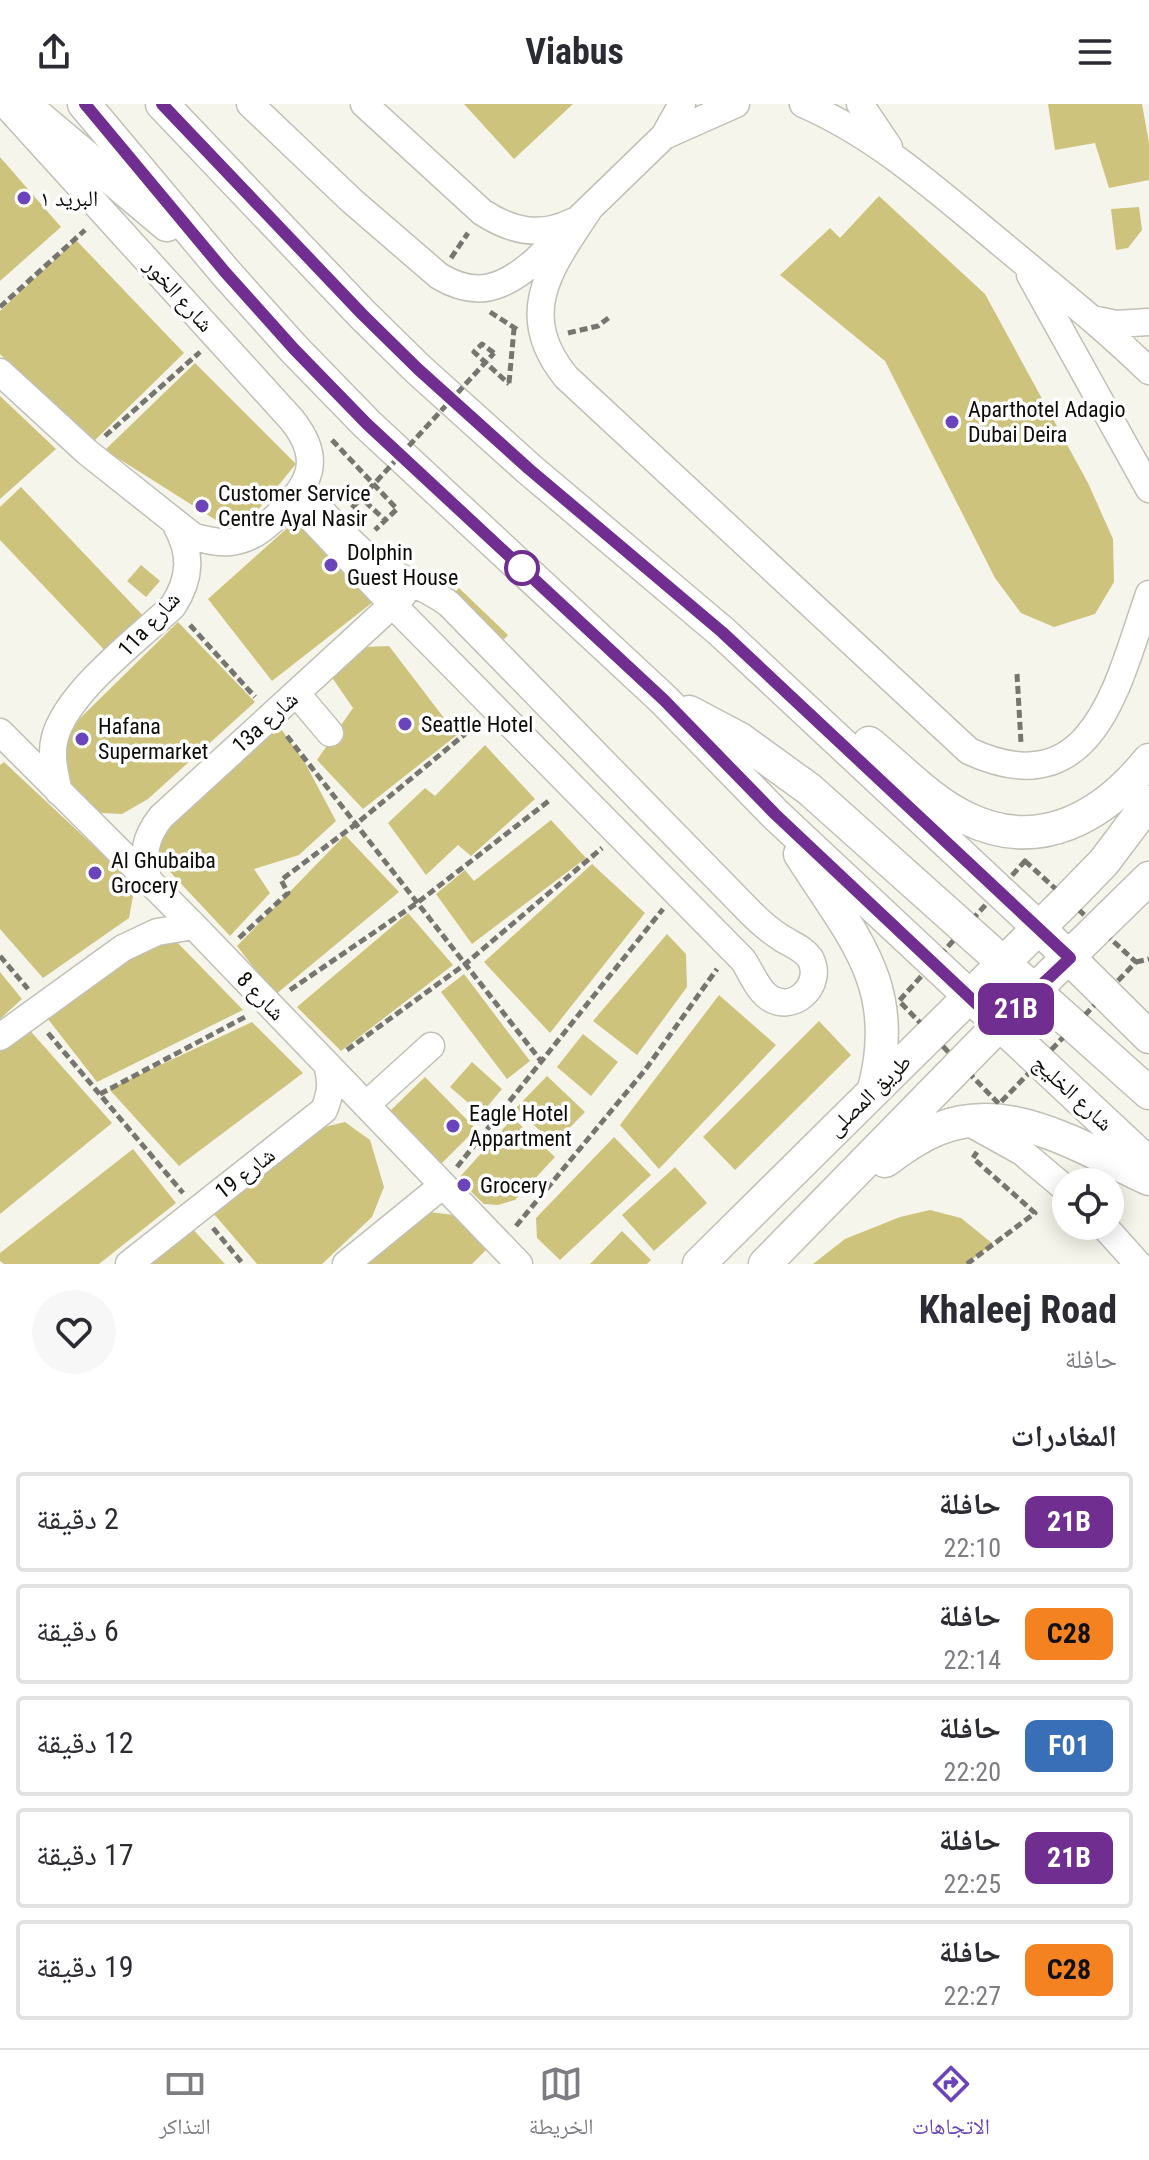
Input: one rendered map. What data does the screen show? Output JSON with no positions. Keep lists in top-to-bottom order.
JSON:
{
  "streets": {
    "main road": ["شارع الخليج", "طريق المصلى"],
    "street": [
      "شارع الخور",
      "11a شارع",
      "13a شارع",
      "شارع 8",
      "شارع 19"
    ]
  },
  "crossings": [
    ["11a شارع", "شارع 8"],
    ["13a شارع", "شارع 8"],
    ["شارع 8", "شارع 19"],
    ["شارع الخليج", "طريق المصلى"]
  ],
  "places": [
    "البريد ١",
    "Aparthotel Adagio Dubai Deira",
    "Customer Service Centre Ayal Nasir",
    "Dolphin Guest House",
    "Seattle Hotel",
    "Hafana Supermarket",
    "Al Ghubaiba Grocery",
    "Eagle Hotel Appartment",
    "Grocery"
  ],
  "lines": ["bus line 21B"],
  "page": {
    "header": "Viabus",
    "on_map": "21B",
    "heading": [
      ["Khaleej Road", "حافلة"],
      "المغادرات"
    ],
    "list": [
      {
        "mark": "21B",
        "name": "حافلة",
        "note": "22:10",
        "value": "2 دقيقة"
      },
      {
        "mark": "C28",
        "name": "حافلة",
        "note": "22:14",
        "value": "6 دقيقة"
      },
      {
        "mark": "F01",
        "name": "حافلة",
        "note": "22:20",
        "value": "12 دقيقة"
      },
      {
        "mark": "21B",
        "name": "حافلة",
        "note": "22:25",
        "value": "17 دقيقة"
      },
      {
        "mark": "C28",
        "name": "حافلة",
        "note": "22:27",
        "value": "19 دقيقة"
      }
    ],
    "tabs": ["الاتجاهات", "الخريطة", "التذاكر"]
  }
}
